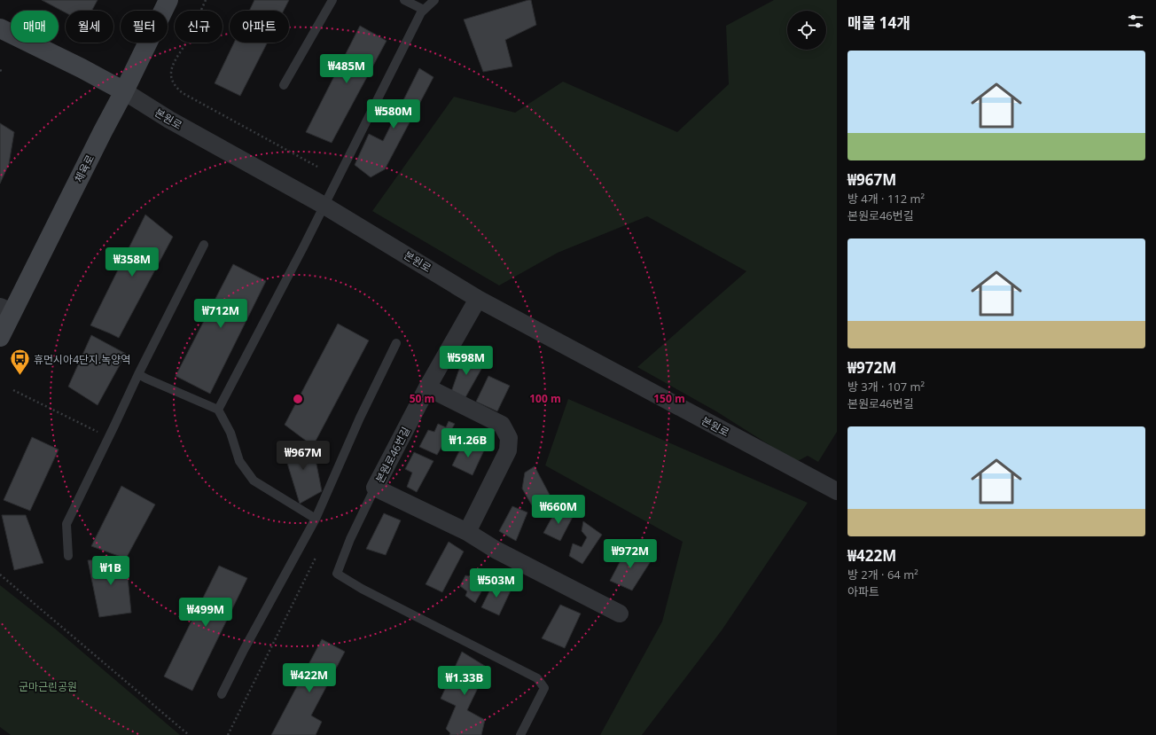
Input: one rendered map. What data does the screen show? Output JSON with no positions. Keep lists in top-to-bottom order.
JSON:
{
  "streets": {
    "street": ["본원로", "체육로", "본원로46번길"]
  },
  "crossings": [
    ["본원로", "체육로"],
    ["본원로", "본원로46번길"]
  ],
  "parks": ["군마근린공원"],
  "places": {
    "bus stop": ["휴먼시아4단지.녹양역"]
  },
  "page": {
    "heading": "매물 14개",
    "chip": [
      "매매",
      "월세",
      "필터",
      "신규",
      "아파트"
    ],
    "list": [
      {
        "name": "₩967M",
        "note": "방 4개 · 112 m² · 본원로46번길"
      },
      {
        "name": "₩972M",
        "note": "방 3개 · 107 m² · 본원로46번길"
      },
      {
        "name": "₩422M",
        "note": "방 2개 · 64 m² · 아파트"
      }
    ],
    "price": [
      "₩485M",
      "₩580M",
      "₩358M",
      "₩712M",
      "₩598M",
      "₩1.26B",
      "₩967M",
      "₩660M",
      "₩972M",
      "₩1B",
      "₩503M",
      "₩499M",
      "₩422M",
      "₩1.33B"
    ]
  },
  "rings": ["50 m", "100 m", "150 m"]
}
